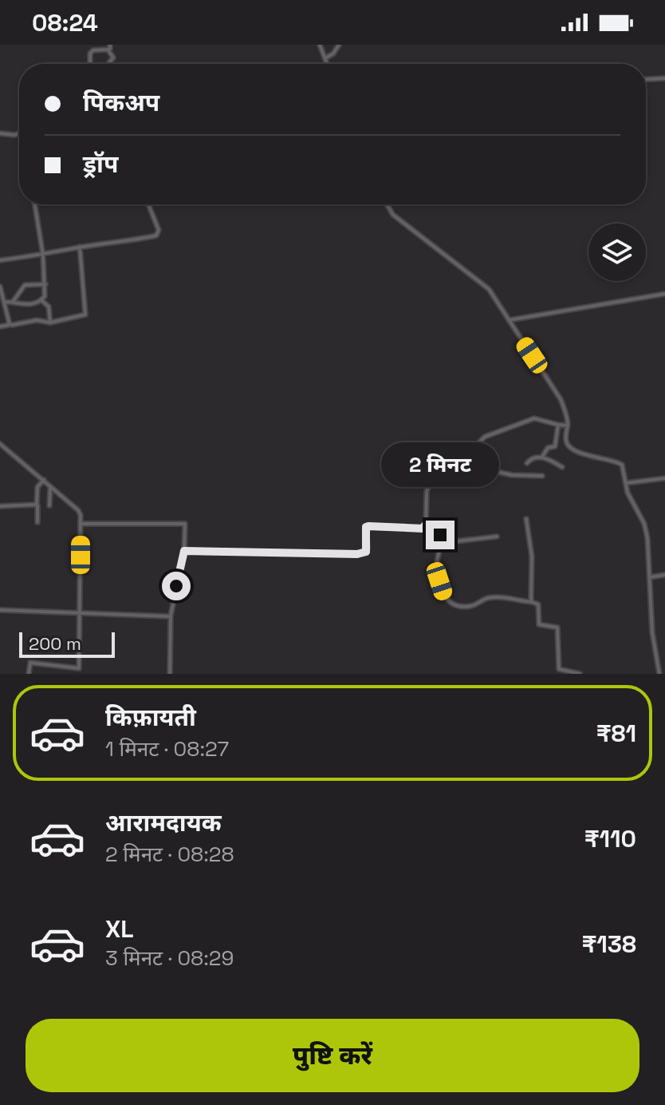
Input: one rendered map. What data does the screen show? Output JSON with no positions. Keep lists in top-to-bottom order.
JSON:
{
  "scale_bar": "200 m",
  "page": {
    "status": "08:24",
    "banner": ["पिकअप", "ड्रॉप"],
    "bubble": "2 मिनट",
    "scale": "200 m",
    "list": [
      {
        "name": "किफ़ायती",
        "note": "1 मिनट · 08:27",
        "value": "₹81"
      },
      {
        "name": "आरामदायक",
        "note": "2 मिनट · 08:28",
        "value": "₹110"
      },
      {
        "name": "XL",
        "note": "3 मिनट · 08:29",
        "value": "₹138"
      }
    ],
    "buttons": "पुष्टि करें"
  }
}
